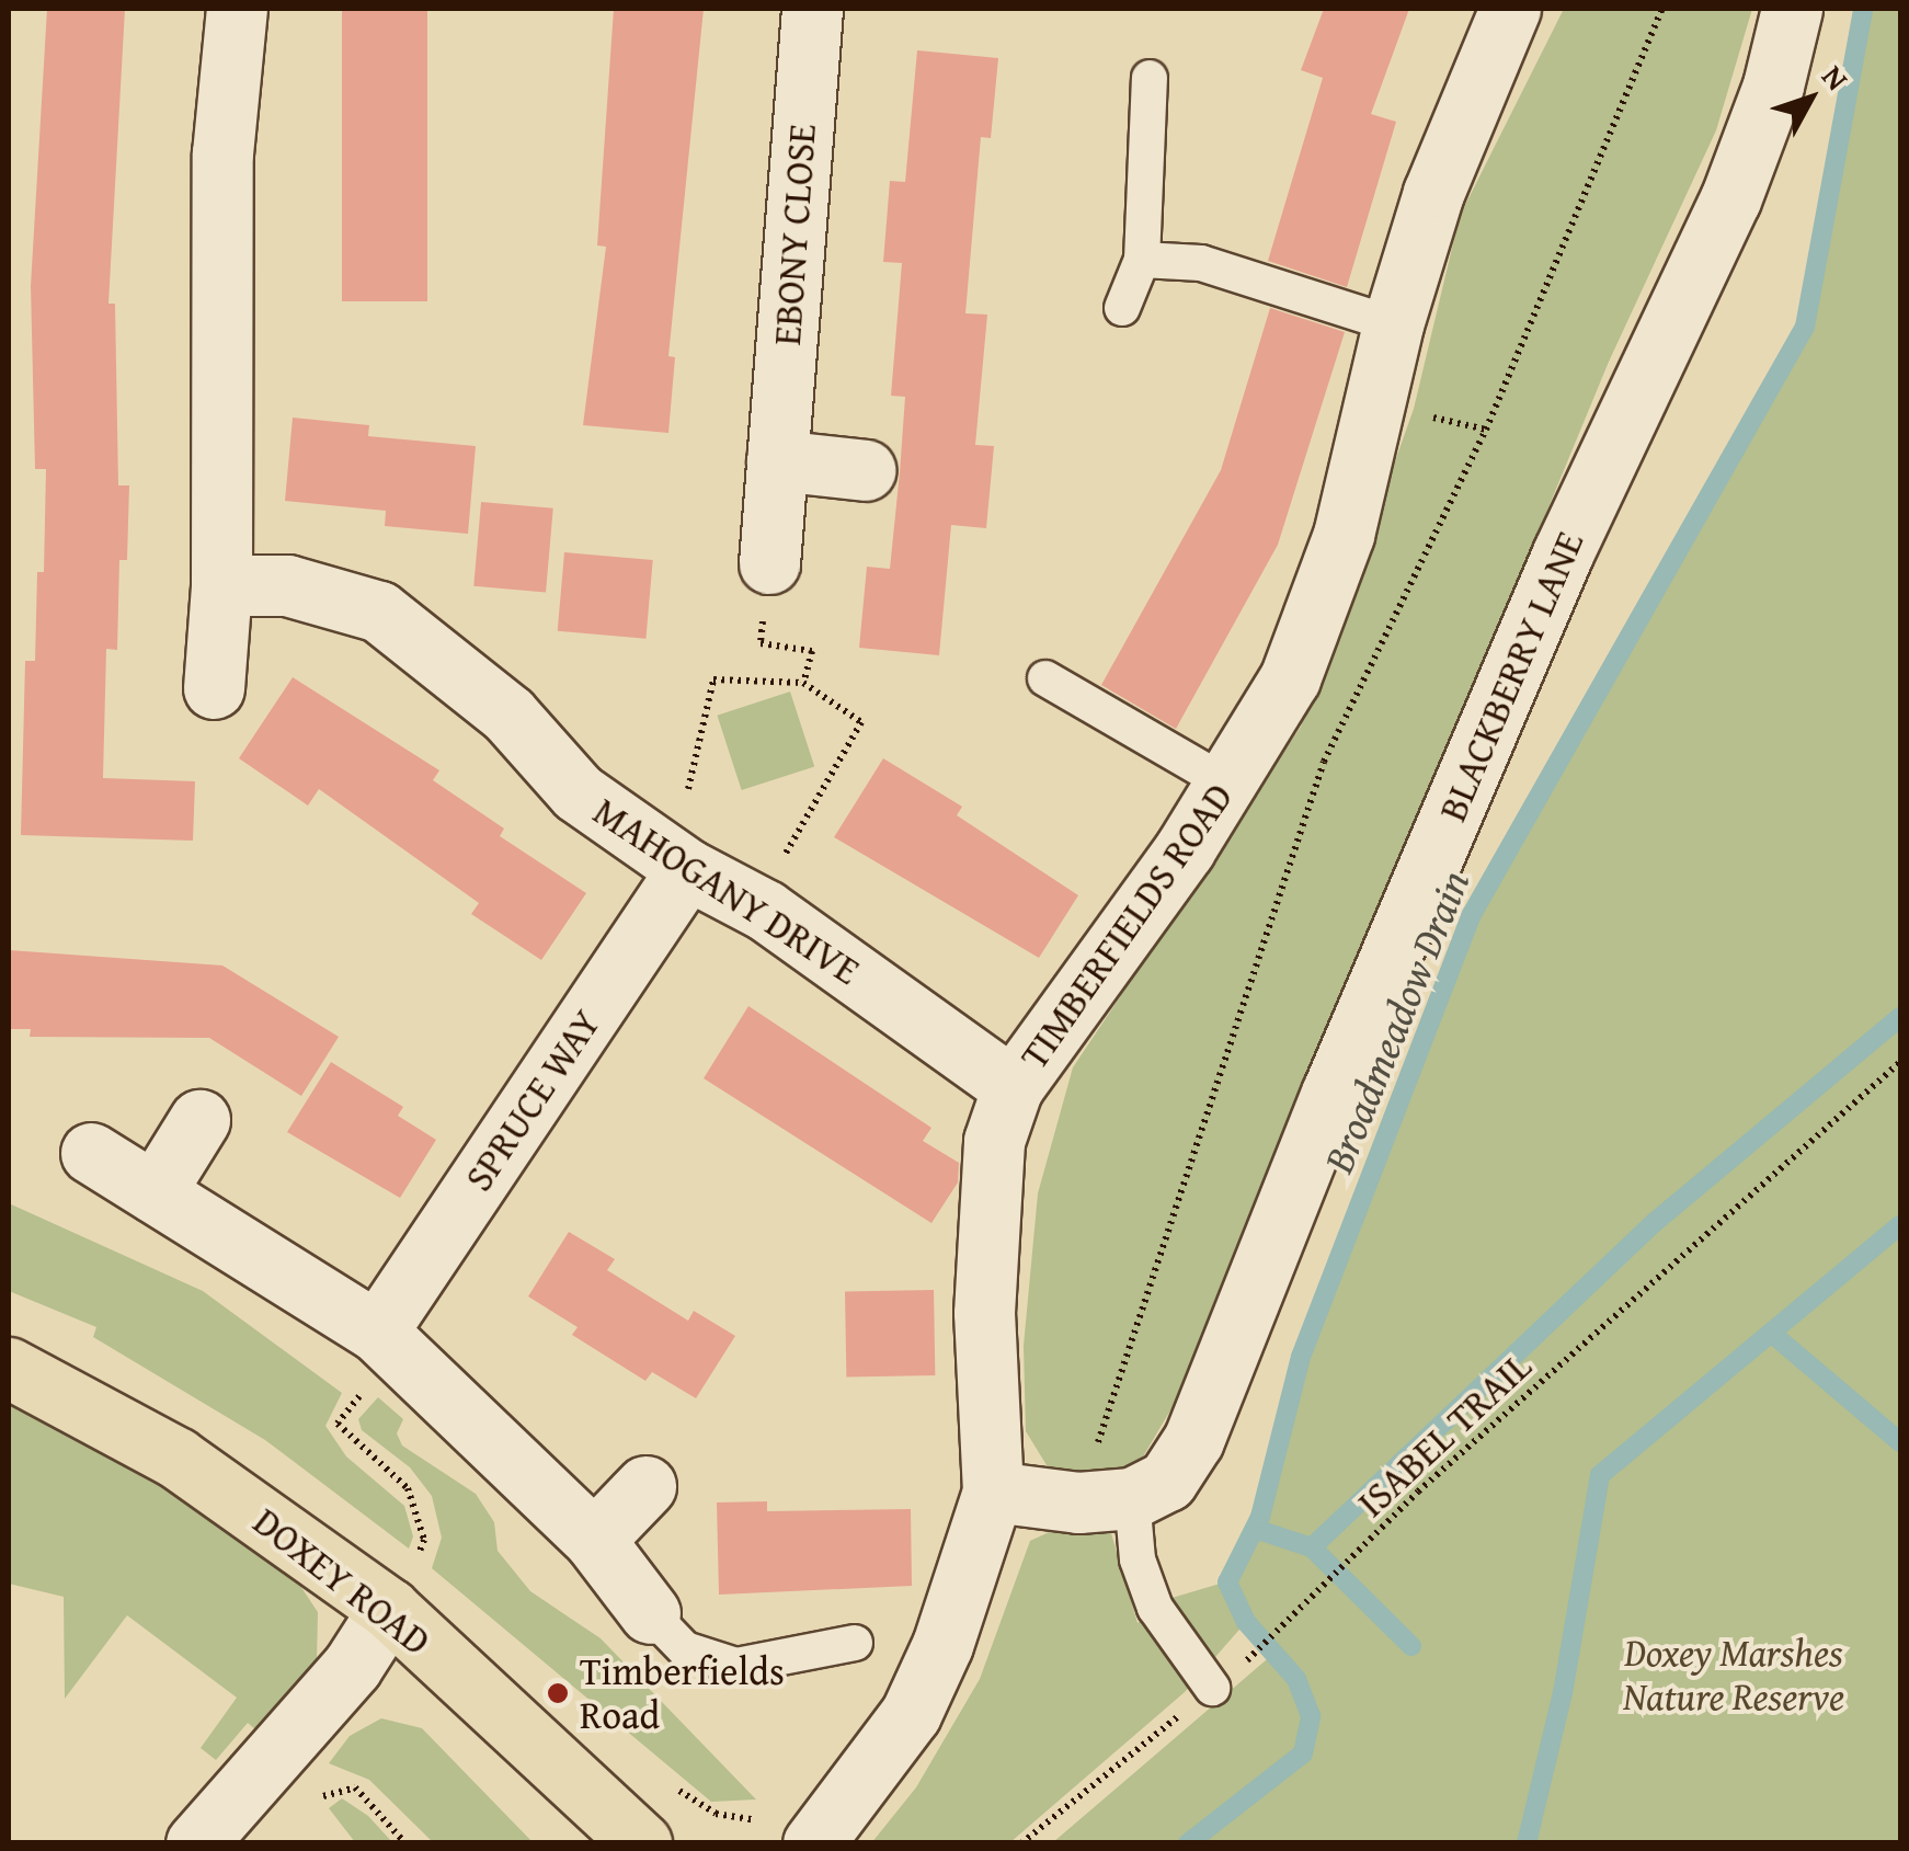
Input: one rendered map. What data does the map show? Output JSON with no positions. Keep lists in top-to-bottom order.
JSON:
{
  "streets": {
    "main road": ["DOXEY ROAD"],
    "street": [
      "EBONY CLOSE",
      "BLACKBERRY LANE",
      "MAHOGANY DRIVE",
      "TIMBERFIELDS ROAD",
      "SPRUCE WAY"
    ],
    "path": ["ISABEL TRAIL"]
  },
  "crossings": [
    ["MAHOGANY DRIVE", "TIMBERFIELDS ROAD"],
    ["MAHOGANY DRIVE", "SPRUCE WAY"]
  ],
  "water": ["Broadmeadow Drain"],
  "parks": ["Doxey Marshes Nature Reserve"],
  "places": ["Timberfields Road"],
  "north": "top right"
}
